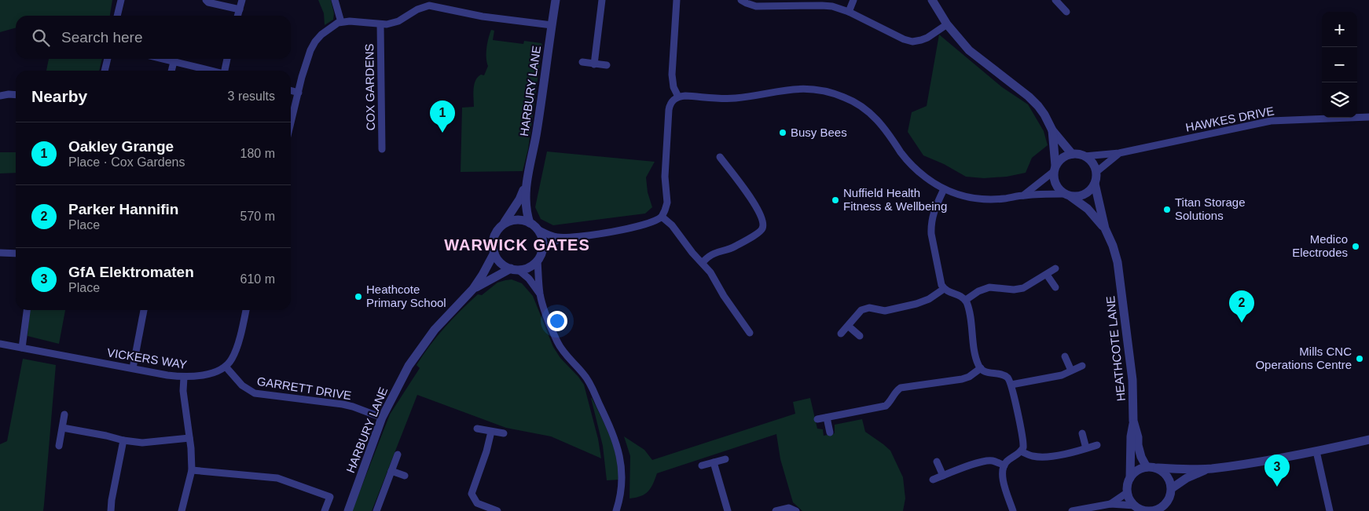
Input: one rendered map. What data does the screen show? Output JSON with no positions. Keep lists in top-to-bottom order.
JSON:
{
  "streets": {
    "street": [
      "COX GARDENS",
      "HARBURY LANE",
      "HAWKES DRIVE",
      "HEATHCOTE LANE",
      "VICKERS WAY",
      "GARRETT DRIVE"
    ]
  },
  "crossings": [
    ["HARBURY LANE", "GARRETT DRIVE"],
    ["HAWKES DRIVE", "HEATHCOTE LANE"],
    ["VICKERS WAY", "GARRETT DRIVE"]
  ],
  "districts": ["WARWICK GATES"],
  "places": [
    "Busy Bees",
    "Nuffield Health Fitness & Wellbeing",
    "Titan Storage Solutions",
    "Medico Electrodes",
    "Heathcote Primary School",
    "Mills CNC Operations Centre"
  ],
  "page": {
    "map_buttons": ["+", "−"],
    "search": "Search here",
    "heading": ["Nearby", "3 results"],
    "pins": ["1", "2", "3"],
    "list": [
      {
        "mark": "1",
        "name": "Oakley Grange",
        "note": "Place · Cox Gardens",
        "value": "180 m"
      },
      {
        "mark": "2",
        "name": "Parker Hannifin",
        "note": "Place",
        "value": "570 m"
      },
      {
        "mark": "3",
        "name": "GfA Elektromaten",
        "note": "Place",
        "value": "610 m"
      }
    ]
  }
}
